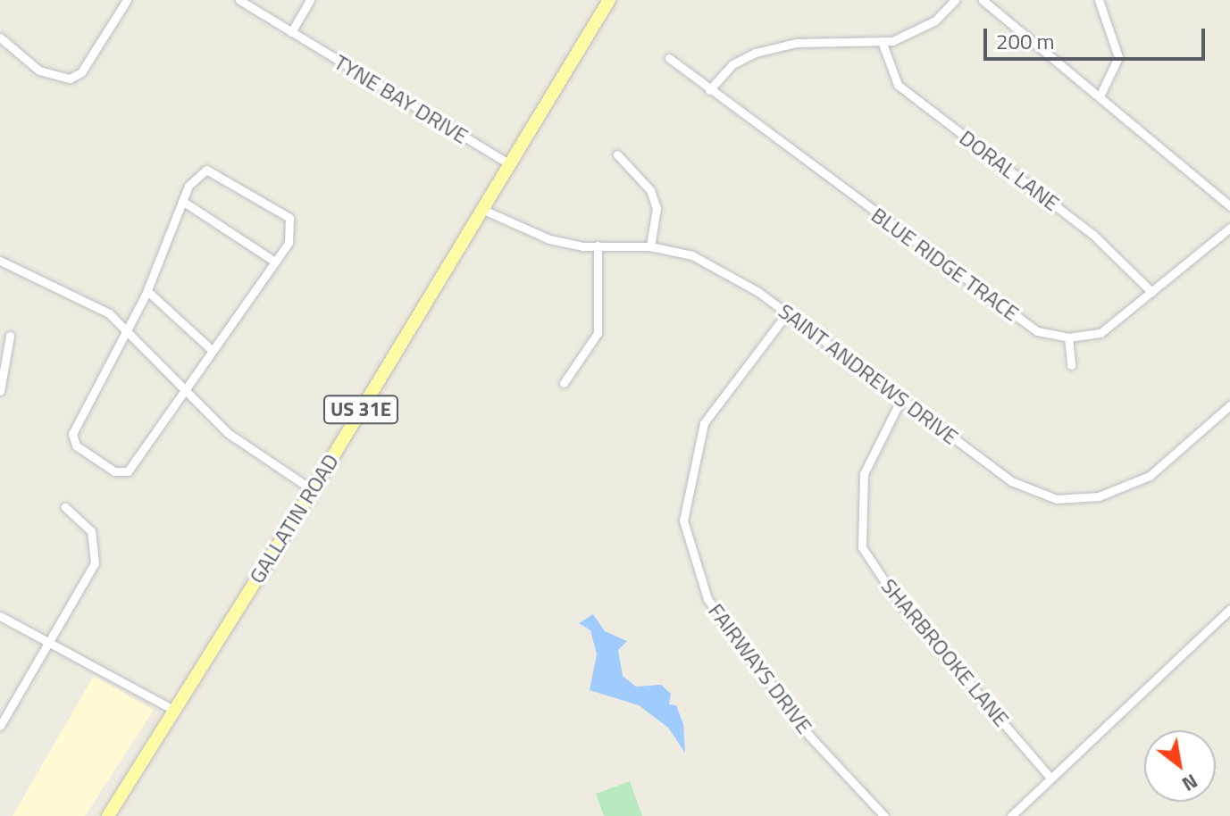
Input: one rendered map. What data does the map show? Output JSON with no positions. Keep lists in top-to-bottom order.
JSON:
{
  "streets": {
    "main road": ["US 31E", "GALLATIN ROAD"],
    "street": [
      "TYNE BAY DRIVE",
      "DORAL LANE",
      "BLUE RIDGE TRACE",
      "SAINT ANDREWS DRIVE",
      "SHARBROOKE LANE",
      "FAIRWAYS DRIVE"
    ]
  },
  "crossings": [
    ["TYNE BAY DRIVE", "GALLATIN ROAD"],
    ["DORAL LANE", "BLUE RIDGE TRACE"],
    ["SAINT ANDREWS DRIVE", "GALLATIN ROAD"],
    ["SAINT ANDREWS DRIVE", "SHARBROOKE LANE"],
    ["SAINT ANDREWS DRIVE", "FAIRWAYS DRIVE"]
  ],
  "scale_bar": "200 m",
  "north": "bottom right"
}
